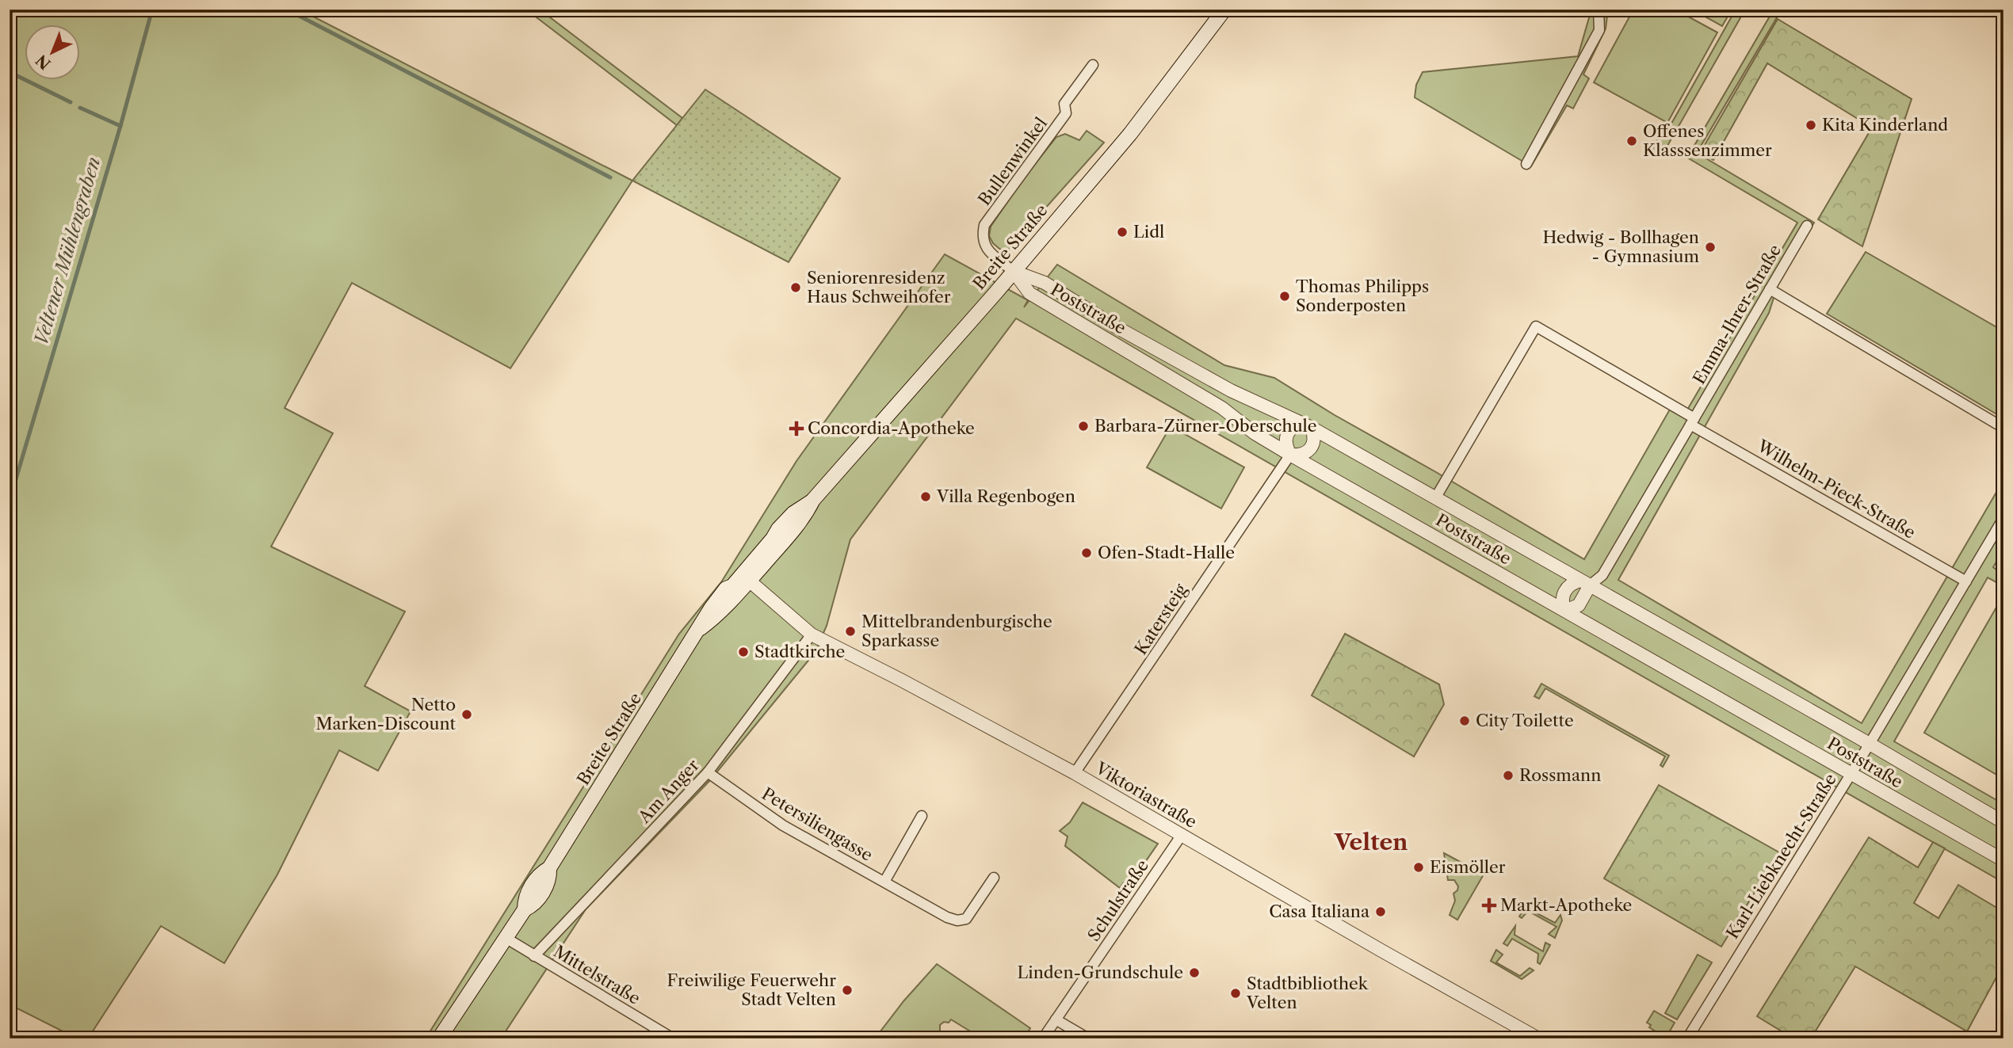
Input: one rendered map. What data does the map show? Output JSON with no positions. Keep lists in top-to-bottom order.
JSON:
{
  "streets": {
    "main road": ["Breite Straße"],
    "street": [
      "Bullenwinkel",
      "Poststraße",
      "Emma-Ihrer-Straße",
      "Wilhelm-Pieck-Straße",
      "Katersteig",
      "Am Anger",
      "Viktoriastraße",
      "Petersiliengasse",
      "Karl-Liebknecht-Straße",
      "Schulstraße",
      "Mittelstraße"
    ]
  },
  "crossings": [
    ["Bullenwinkel", "Breite Straße"],
    ["Bullenwinkel", "Poststraße"],
    ["Breite Straße", "Poststraße"],
    ["Breite Straße", "Viktoriastraße"],
    ["Breite Straße", "Mittelstraße"],
    ["Poststraße", "Emma-Ihrer-Straße"],
    ["Poststraße", "Wilhelm-Pieck-Straße"],
    ["Poststraße", "Katersteig"],
    ["Poststraße", "Karl-Liebknecht-Straße"],
    ["Emma-Ihrer-Straße", "Wilhelm-Pieck-Straße"],
    ["Wilhelm-Pieck-Straße", "Karl-Liebknecht-Straße"],
    ["Katersteig", "Viktoriastraße"],
    ["Am Anger", "Viktoriastraße"],
    ["Am Anger", "Petersiliengasse"],
    ["Am Anger", "Mittelstraße"],
    ["Viktoriastraße", "Schulstraße"]
  ],
  "districts": ["Velten"],
  "water": ["Veltener Mühlengraben"],
  "places": {
    "other": [
      "Kita Kinderland",
      "Offenes Klasssenzimmer",
      "Lidl",
      "Hedwig - Bollhagen - Gymnasium",
      "Seniorenresidenz Haus Schweihofer",
      "Thomas Philipps Sonderposten",
      "Barbara-Zürner-Oberschule",
      "Villa Regenbogen",
      "Ofen-Stadt-Halle",
      "Mittelbrandenburgische Sparkasse",
      "Stadtkirche",
      "Netto Marken-Discount",
      "City Toilette",
      "Rossmann",
      "Eismöller",
      "Casa Italiana",
      "Linden-Grundschule",
      "Freiwilige Feuerwehr Stadt Velten",
      "Stadtbibliothek Velten"
    ],
    "health": ["Concordia-Apotheke", "Markt-Apotheke"]
  },
  "north": "bottom left"
}
